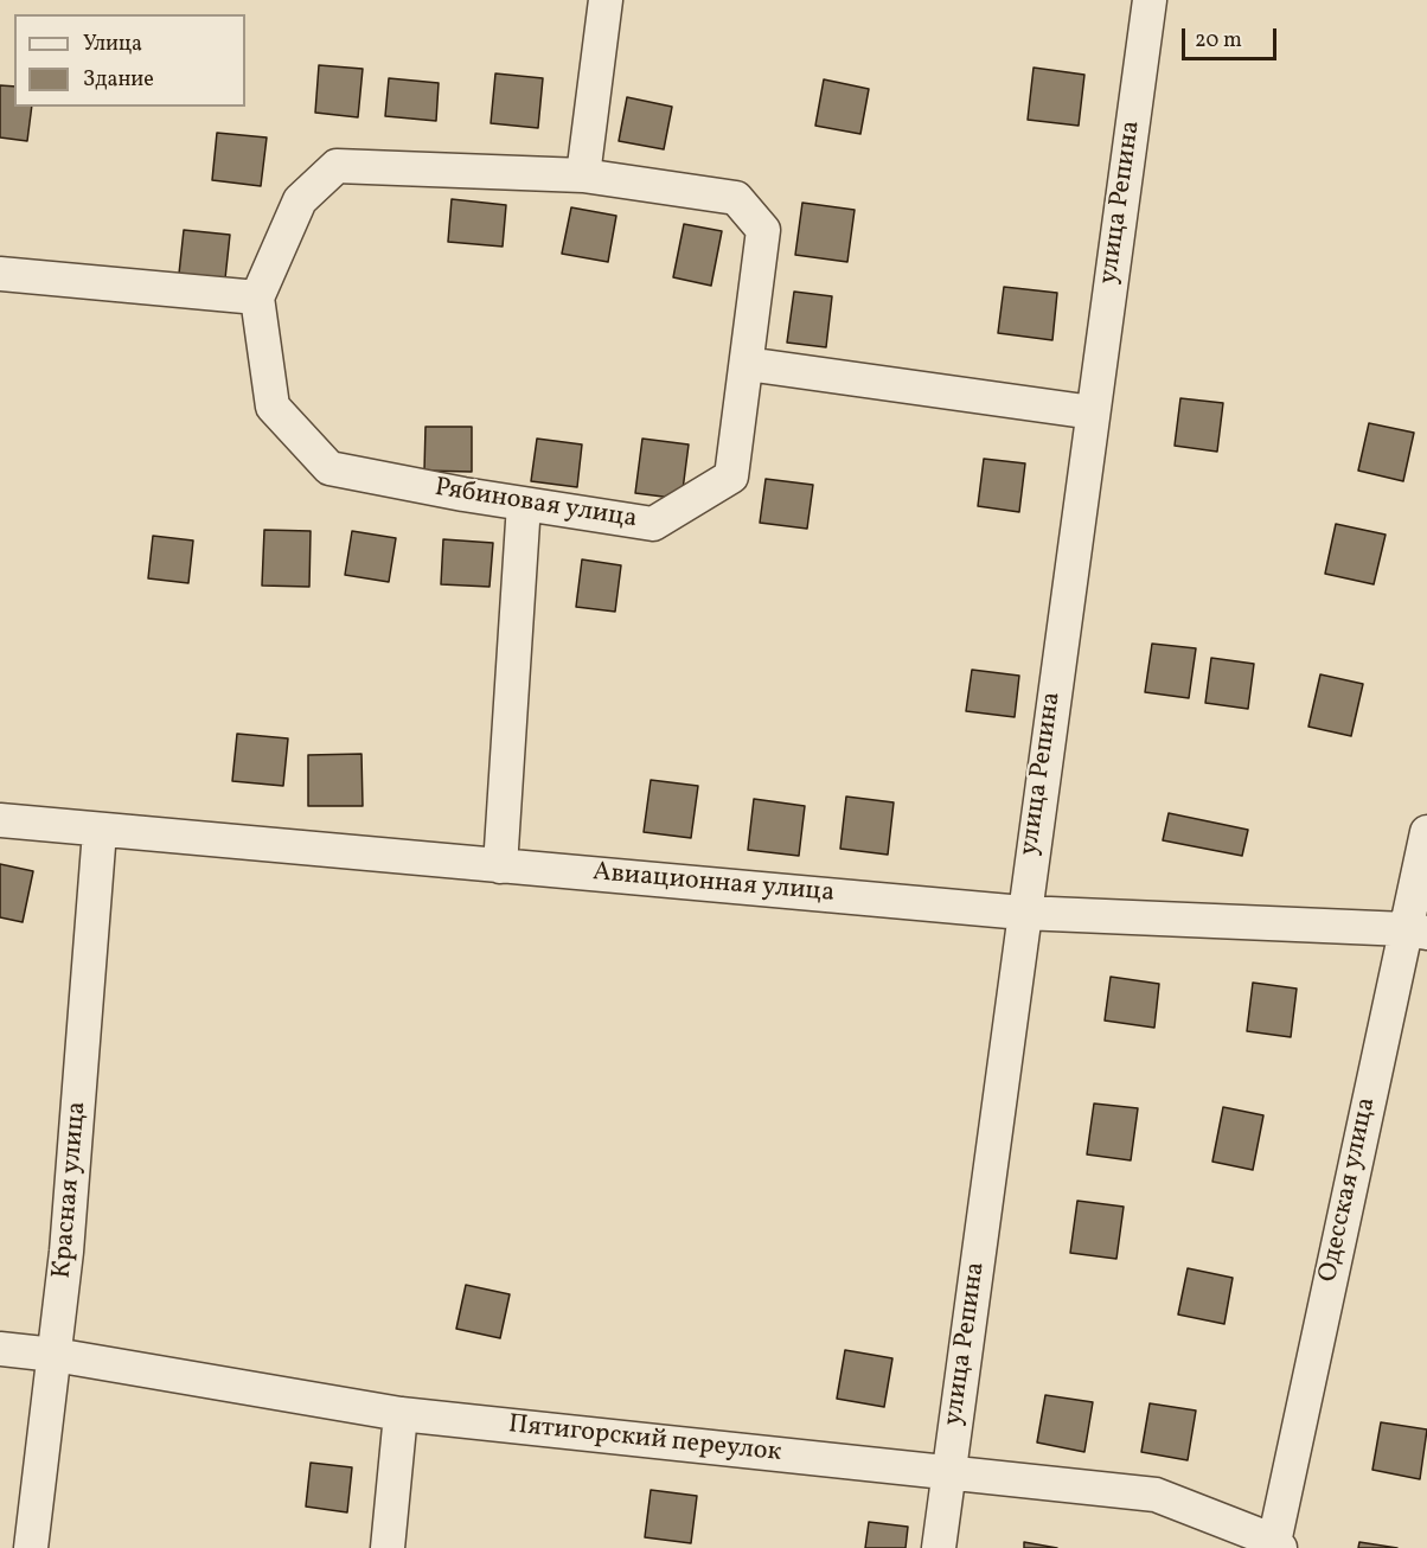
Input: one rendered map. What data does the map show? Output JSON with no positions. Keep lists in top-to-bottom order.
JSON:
{
  "streets": {
    "street": [
      "улица Репина",
      "Рябиновая улица",
      "Авиационная улица",
      "Красная улица",
      "Одесская улица",
      "Пятигорский переулок"
    ]
  },
  "crossings": [
    ["улица Репина", "Авиационная улица"],
    ["улица Репина", "Пятигорский переулок"],
    ["Авиационная улица", "Красная улица"],
    ["Авиационная улица", "Одесская улица"],
    ["Красная улица", "Пятигорский переулок"],
    ["Одесская улица", "Пятигорский переулок"]
  ],
  "legend": ["Улица", "Здание"],
  "scale_bar": "20 m"
}
